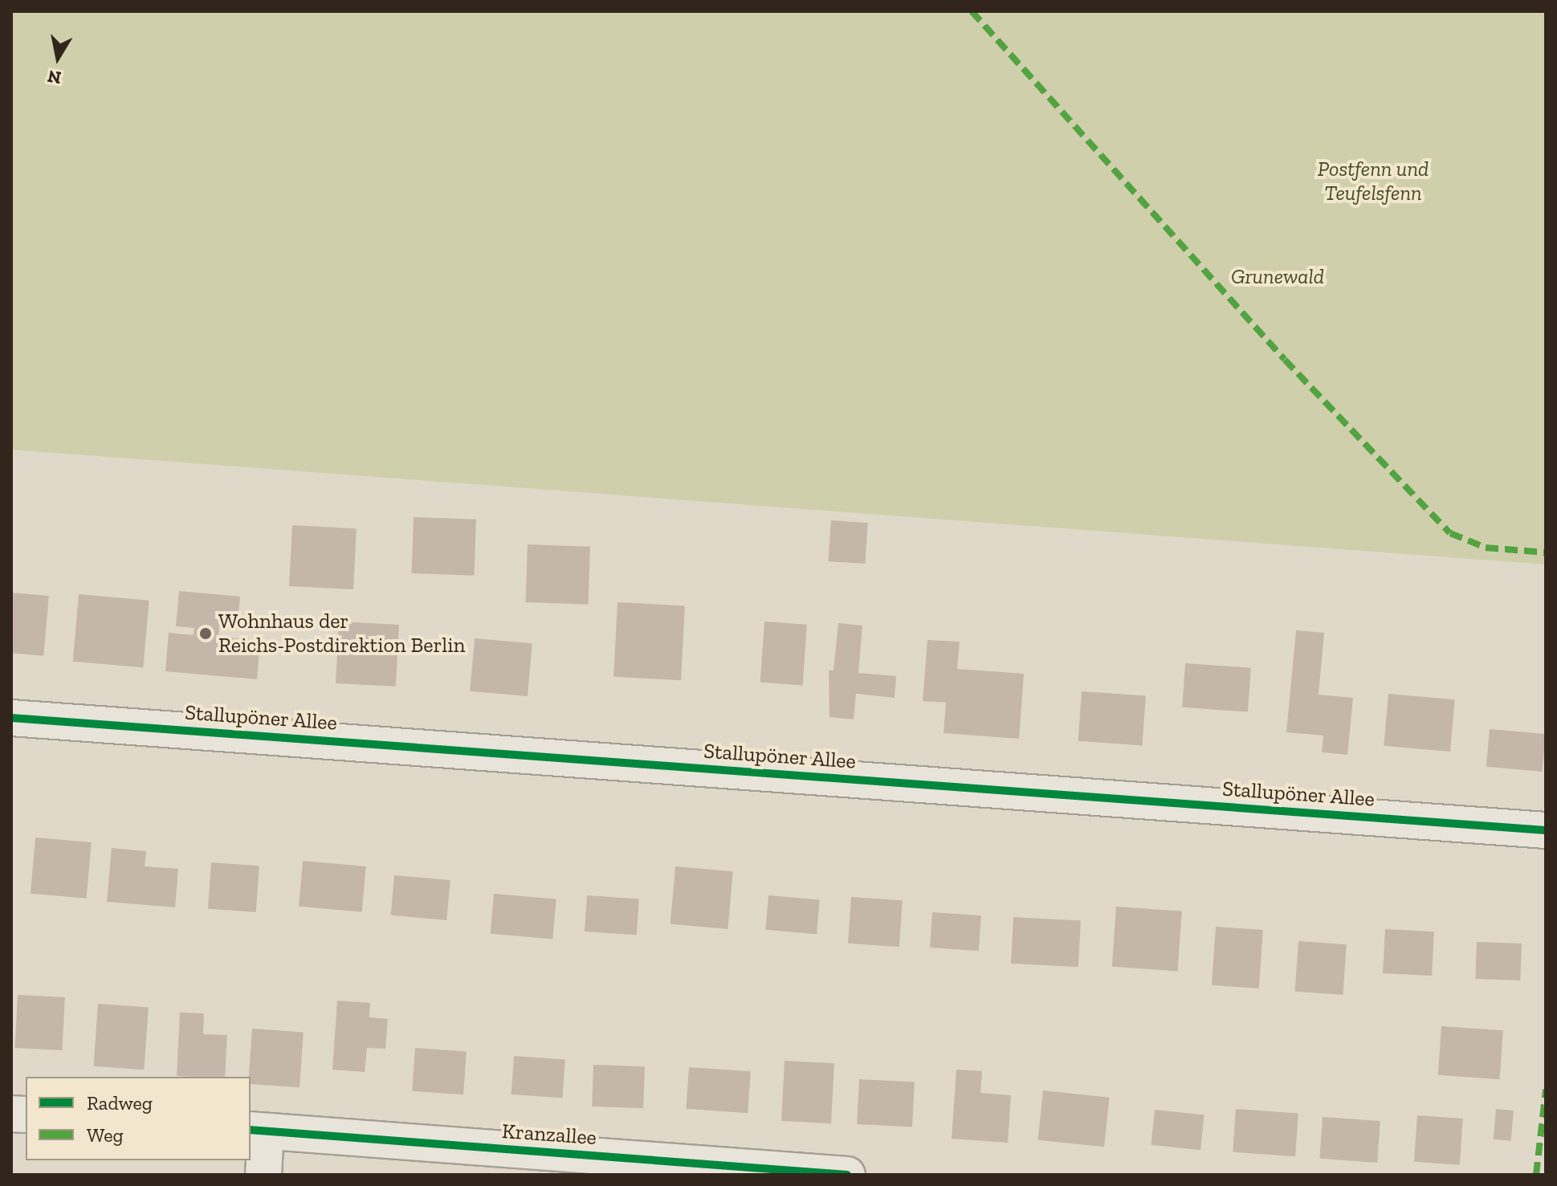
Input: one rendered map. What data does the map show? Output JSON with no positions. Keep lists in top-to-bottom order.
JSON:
{
  "streets": {
    "street": ["Stallupöner Allee", "Kranzallee"]
  },
  "parks": ["Postfenn und Teufelsfenn", "Grunewald"],
  "places": ["Wohnhaus der Reichs-Postdirektion Berlin"],
  "legend": ["Radweg", "Weg"],
  "north": "bottom"
}
